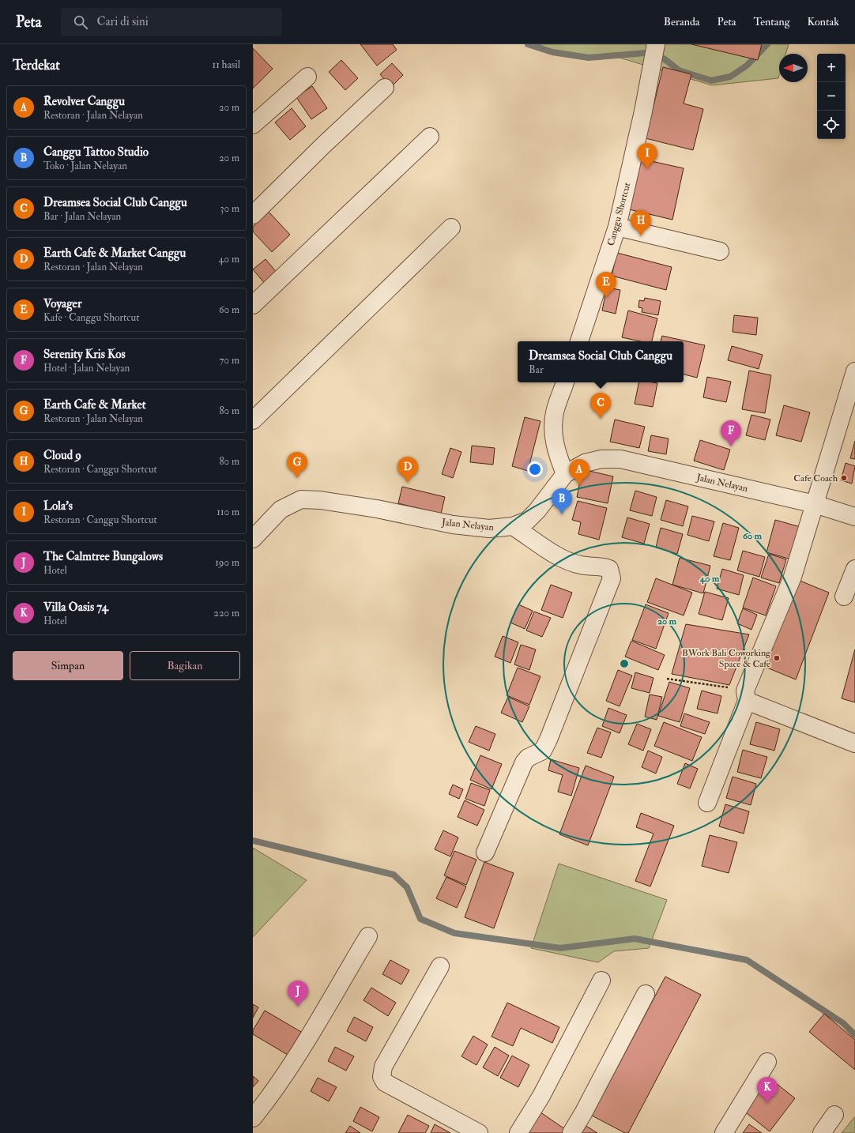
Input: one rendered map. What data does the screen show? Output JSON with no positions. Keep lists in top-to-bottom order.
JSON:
{
  "streets": {
    "street": ["Canggu Shortcut", "Jalan Nelayan"]
  },
  "places": ["Cafe Coach", "BWork Bali Coworking Space & Cafe"],
  "north": "left",
  "page": {
    "header": "Peta",
    "search": "Cari di sini",
    "nav": [
      "Beranda",
      "Peta",
      "Tentang",
      "Kontak"
    ],
    "heading": ["Terdekat", "11 hasil"],
    "map_buttons": ["+", "−"],
    "list": [
      {
        "mark": "A",
        "name": "Revolver Canggu",
        "note": "Restoran · Jalan Nelayan",
        "value": "20 m"
      },
      {
        "mark": "B",
        "name": "Canggu Tattoo Studio",
        "note": "Toko · Jalan Nelayan",
        "value": "20 m"
      },
      {
        "mark": "C",
        "name": "Dreamsea Social Club Canggu",
        "note": "Bar · Jalan Nelayan",
        "value": "30 m"
      },
      {
        "mark": "D",
        "name": "Earth Cafe & Market Canggu",
        "note": "Restoran · Jalan Nelayan",
        "value": "40 m"
      },
      {
        "mark": "E",
        "name": "Voyager",
        "note": "Kafe · Canggu Shortcut",
        "value": "60 m"
      },
      {
        "mark": "F",
        "name": "Serenity Kris Kos",
        "note": "Hotel · Jalan Nelayan",
        "value": "70 m"
      },
      {
        "mark": "G",
        "name": "Earth Cafe & Market",
        "note": "Restoran · Jalan Nelayan",
        "value": "80 m"
      },
      {
        "mark": "H",
        "name": "Cloud 9",
        "note": "Restoran · Canggu Shortcut",
        "value": "80 m"
      },
      {
        "mark": "I",
        "name": "Lola’s",
        "note": "Restoran · Canggu Shortcut",
        "value": "110 m"
      },
      {
        "mark": "J",
        "name": "The Calmtree Bungalows",
        "note": "Hotel",
        "value": "190 m"
      },
      {
        "mark": "K",
        "name": "Villa Oasis 74",
        "note": "Hotel",
        "value": "220 m"
      }
    ],
    "pins": [
      "I",
      "H",
      "E",
      "C",
      "F",
      "G",
      "D",
      "A",
      "B",
      "J",
      "K"
    ],
    "popup": ["Dreamsea Social Club Canggu", "Bar"],
    "buttons": ["Simpan", "Bagikan"]
  },
  "rings": ["60 m", "40 m", "20 m"]
}
